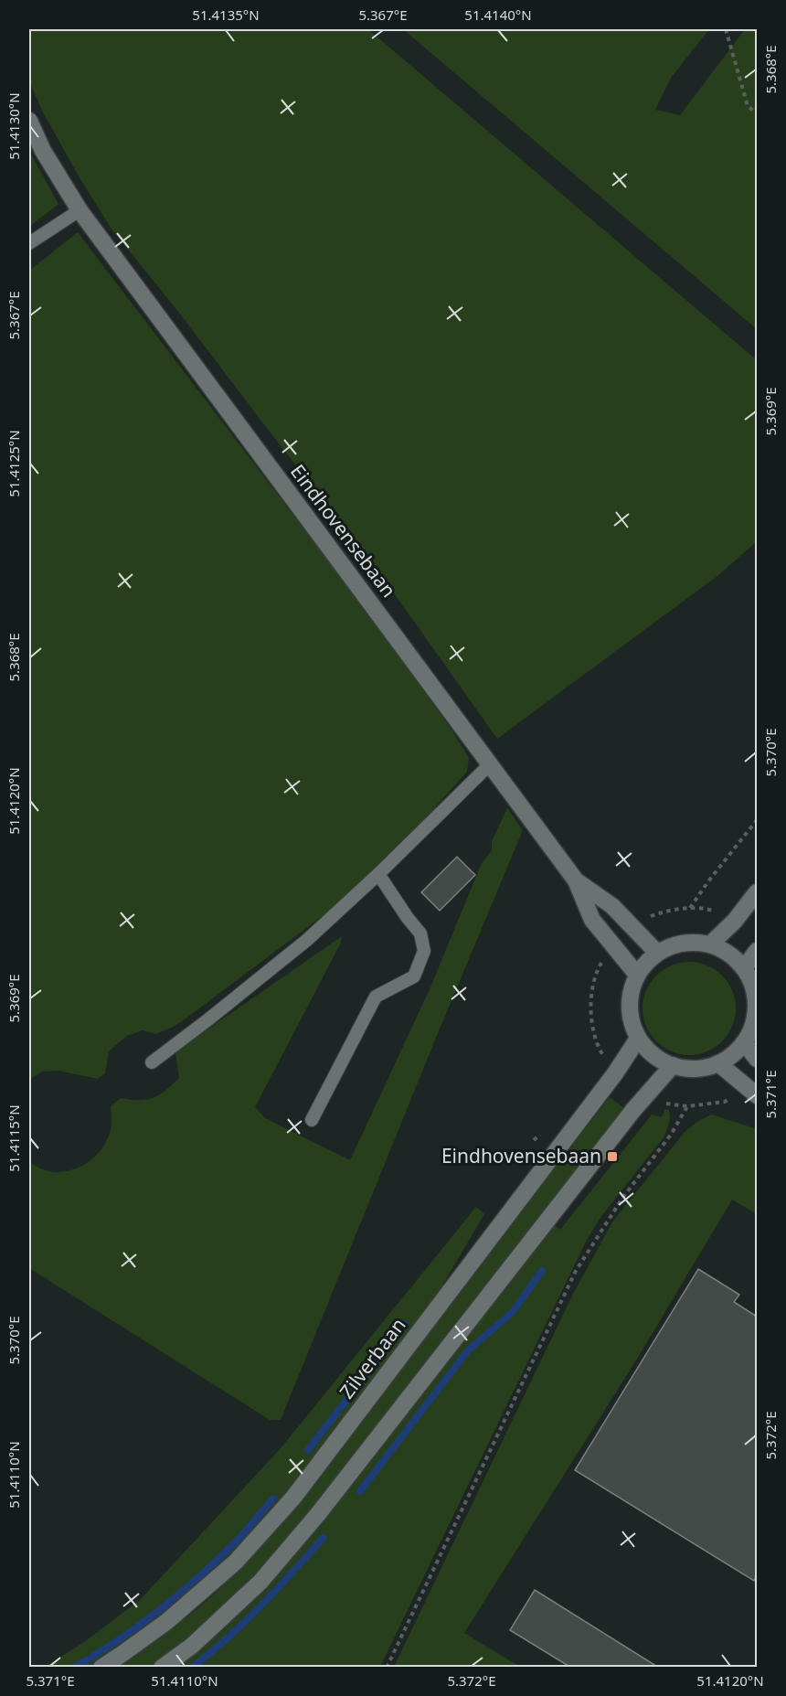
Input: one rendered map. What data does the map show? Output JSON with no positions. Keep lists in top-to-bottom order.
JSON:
{
  "streets": {
    "main road": ["Eindhovensebaan", "Zilverbaan"]
  },
  "crossings": [
    ["Eindhovensebaan", "Zilverbaan"]
  ],
  "places": {
    "transit": ["Eindhovensebaan"]
  },
  "coordinates": [
    "51.4135°N",
    "5.367°E",
    "51.4140°N",
    "5.368°E",
    "51.4130°N",
    "5.369°E",
    "51.4125°N",
    "5.370°E",
    "51.4120°N",
    "5.371°E",
    "51.4115°N",
    "5.372°E",
    "51.4110°N"
  ]
}
